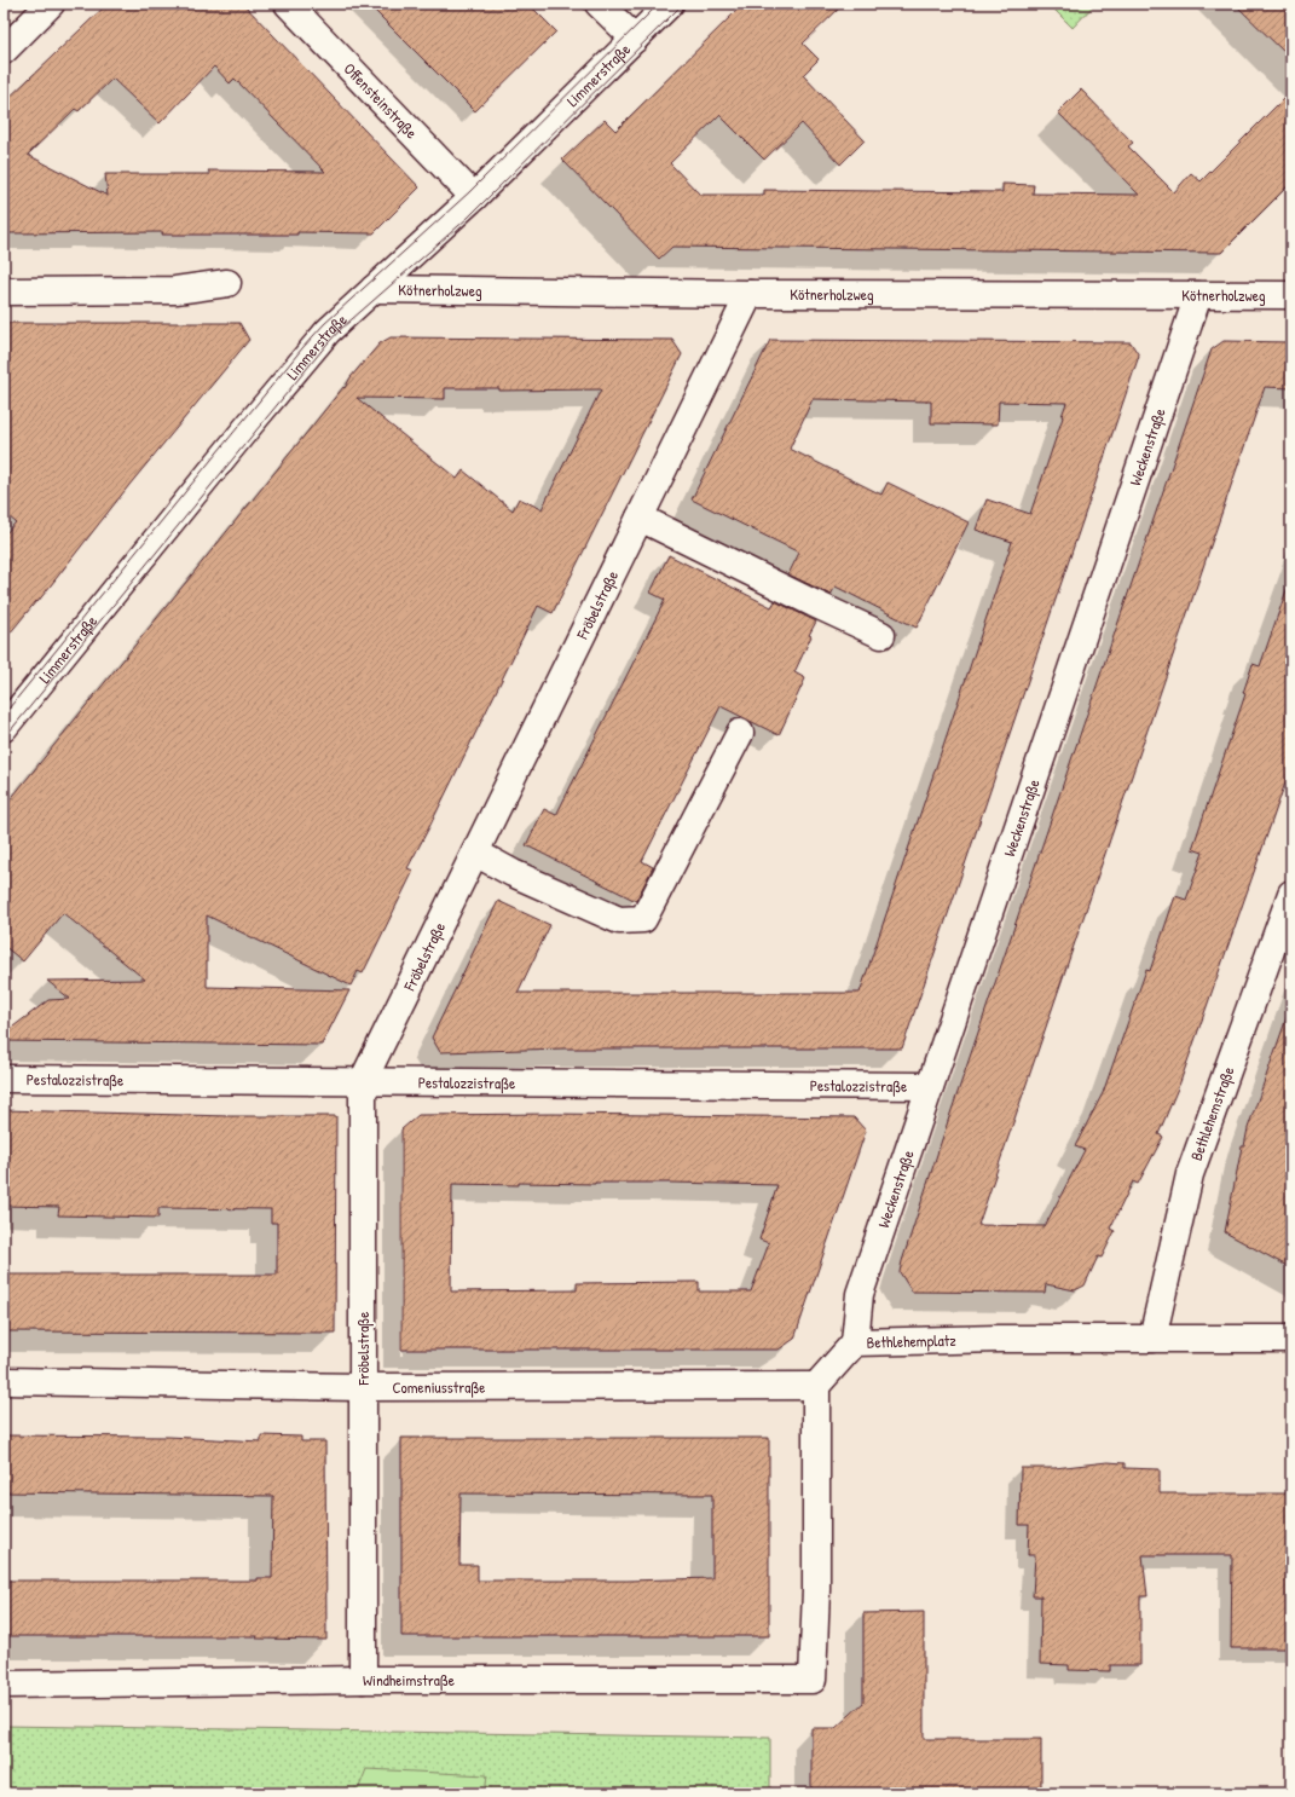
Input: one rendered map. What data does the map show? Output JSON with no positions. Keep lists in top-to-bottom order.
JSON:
{
  "streets": {
    "street": [
      "Limmerstraße",
      "Offensteinstraße",
      "Kötnerholzweg",
      "Weckenstraße",
      "Fröbelstraße",
      "Pestalozzistraße",
      "Bethlehemstraße",
      "Bethlehemplatz",
      "Comeniusstraße",
      "Windheimstraße"
    ]
  },
  "crossings": [
    ["Limmerstraße", "Offensteinstraße"],
    ["Limmerstraße", "Kötnerholzweg"],
    ["Kötnerholzweg", "Weckenstraße"],
    ["Kötnerholzweg", "Fröbelstraße"],
    ["Weckenstraße", "Pestalozzistraße"],
    ["Weckenstraße", "Bethlehemplatz"],
    ["Fröbelstraße", "Pestalozzistraße"],
    ["Fröbelstraße", "Comeniusstraße"],
    ["Fröbelstraße", "Windheimstraße"],
    ["Bethlehemstraße", "Bethlehemplatz"],
    ["Bethlehemplatz", "Comeniusstraße"],
    ["Bethlehemplatz", "Windheimstraße"],
    ["Comeniusstraße", "Windheimstraße"]
  ]
}
